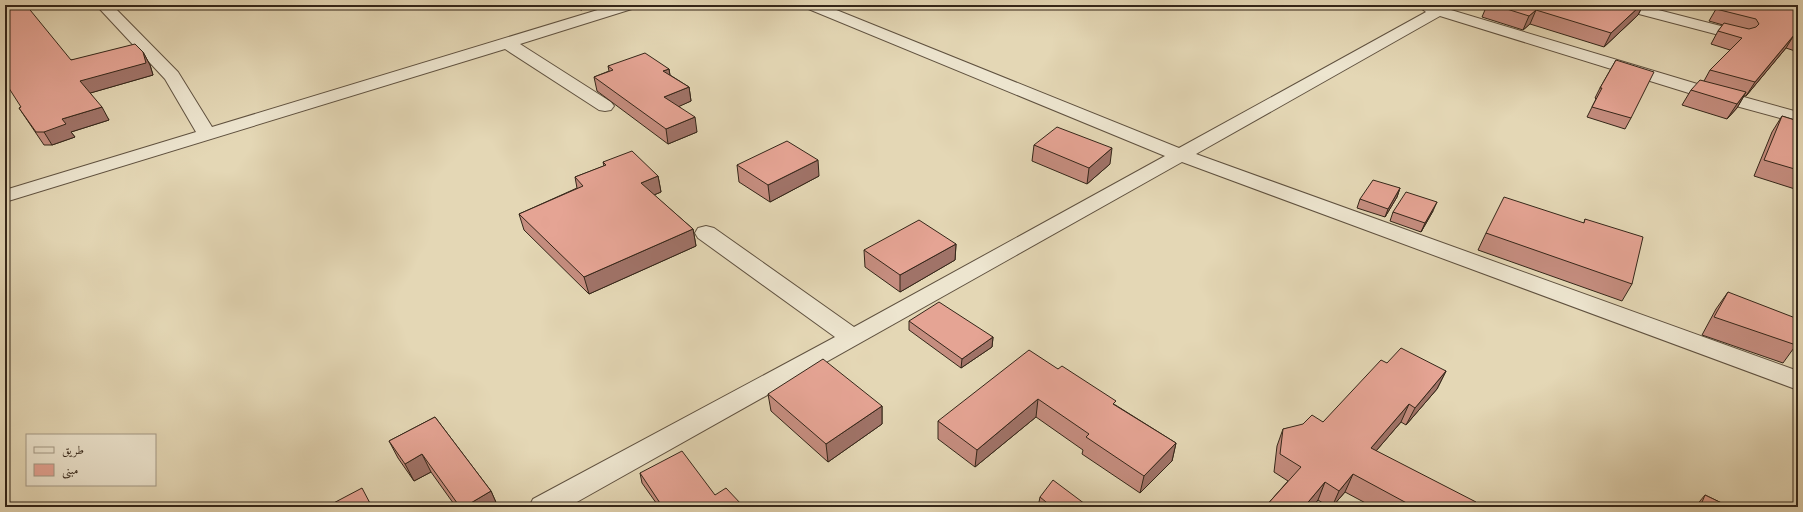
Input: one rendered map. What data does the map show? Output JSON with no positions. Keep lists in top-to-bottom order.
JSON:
{
  "legend": ["طريق", "مبنى"]
}
